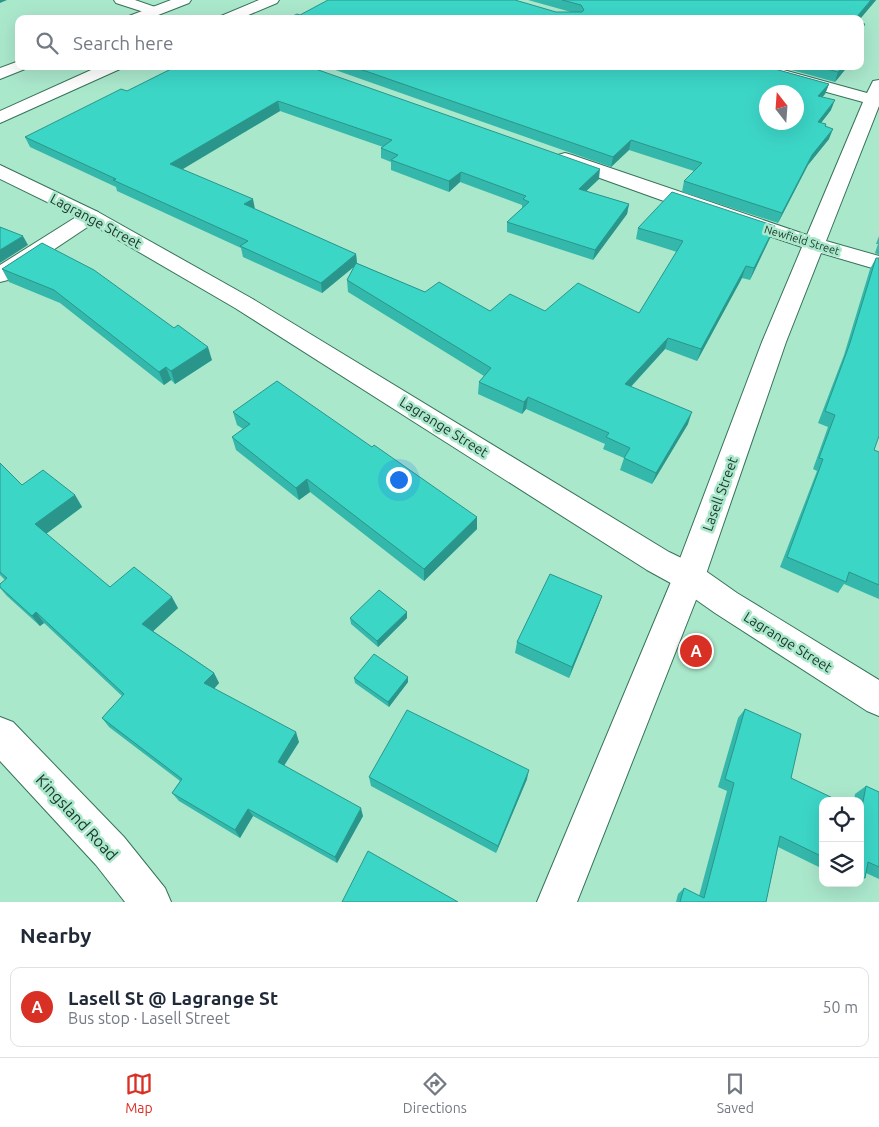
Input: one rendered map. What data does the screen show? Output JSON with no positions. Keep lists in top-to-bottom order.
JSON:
{
  "streets": {
    "main road": [
      "Lagrange Street",
      "Newfield Street",
      "Lasell Street",
      "Kingsland Road"
    ]
  },
  "crossings": [
    ["Lagrange Street", "Lasell Street"],
    ["Newfield Street", "Lasell Street"]
  ],
  "north": "top",
  "page": {
    "search": "Search here",
    "pins": "A",
    "heading": "Nearby",
    "list": [
      {
        "mark": "A",
        "name": "Lasell St @ Lagrange St",
        "note": "Bus stop · Lasell Street",
        "value": "50 m"
      }
    ],
    "nav": ["Map", "Directions", "Saved"]
  }
}
